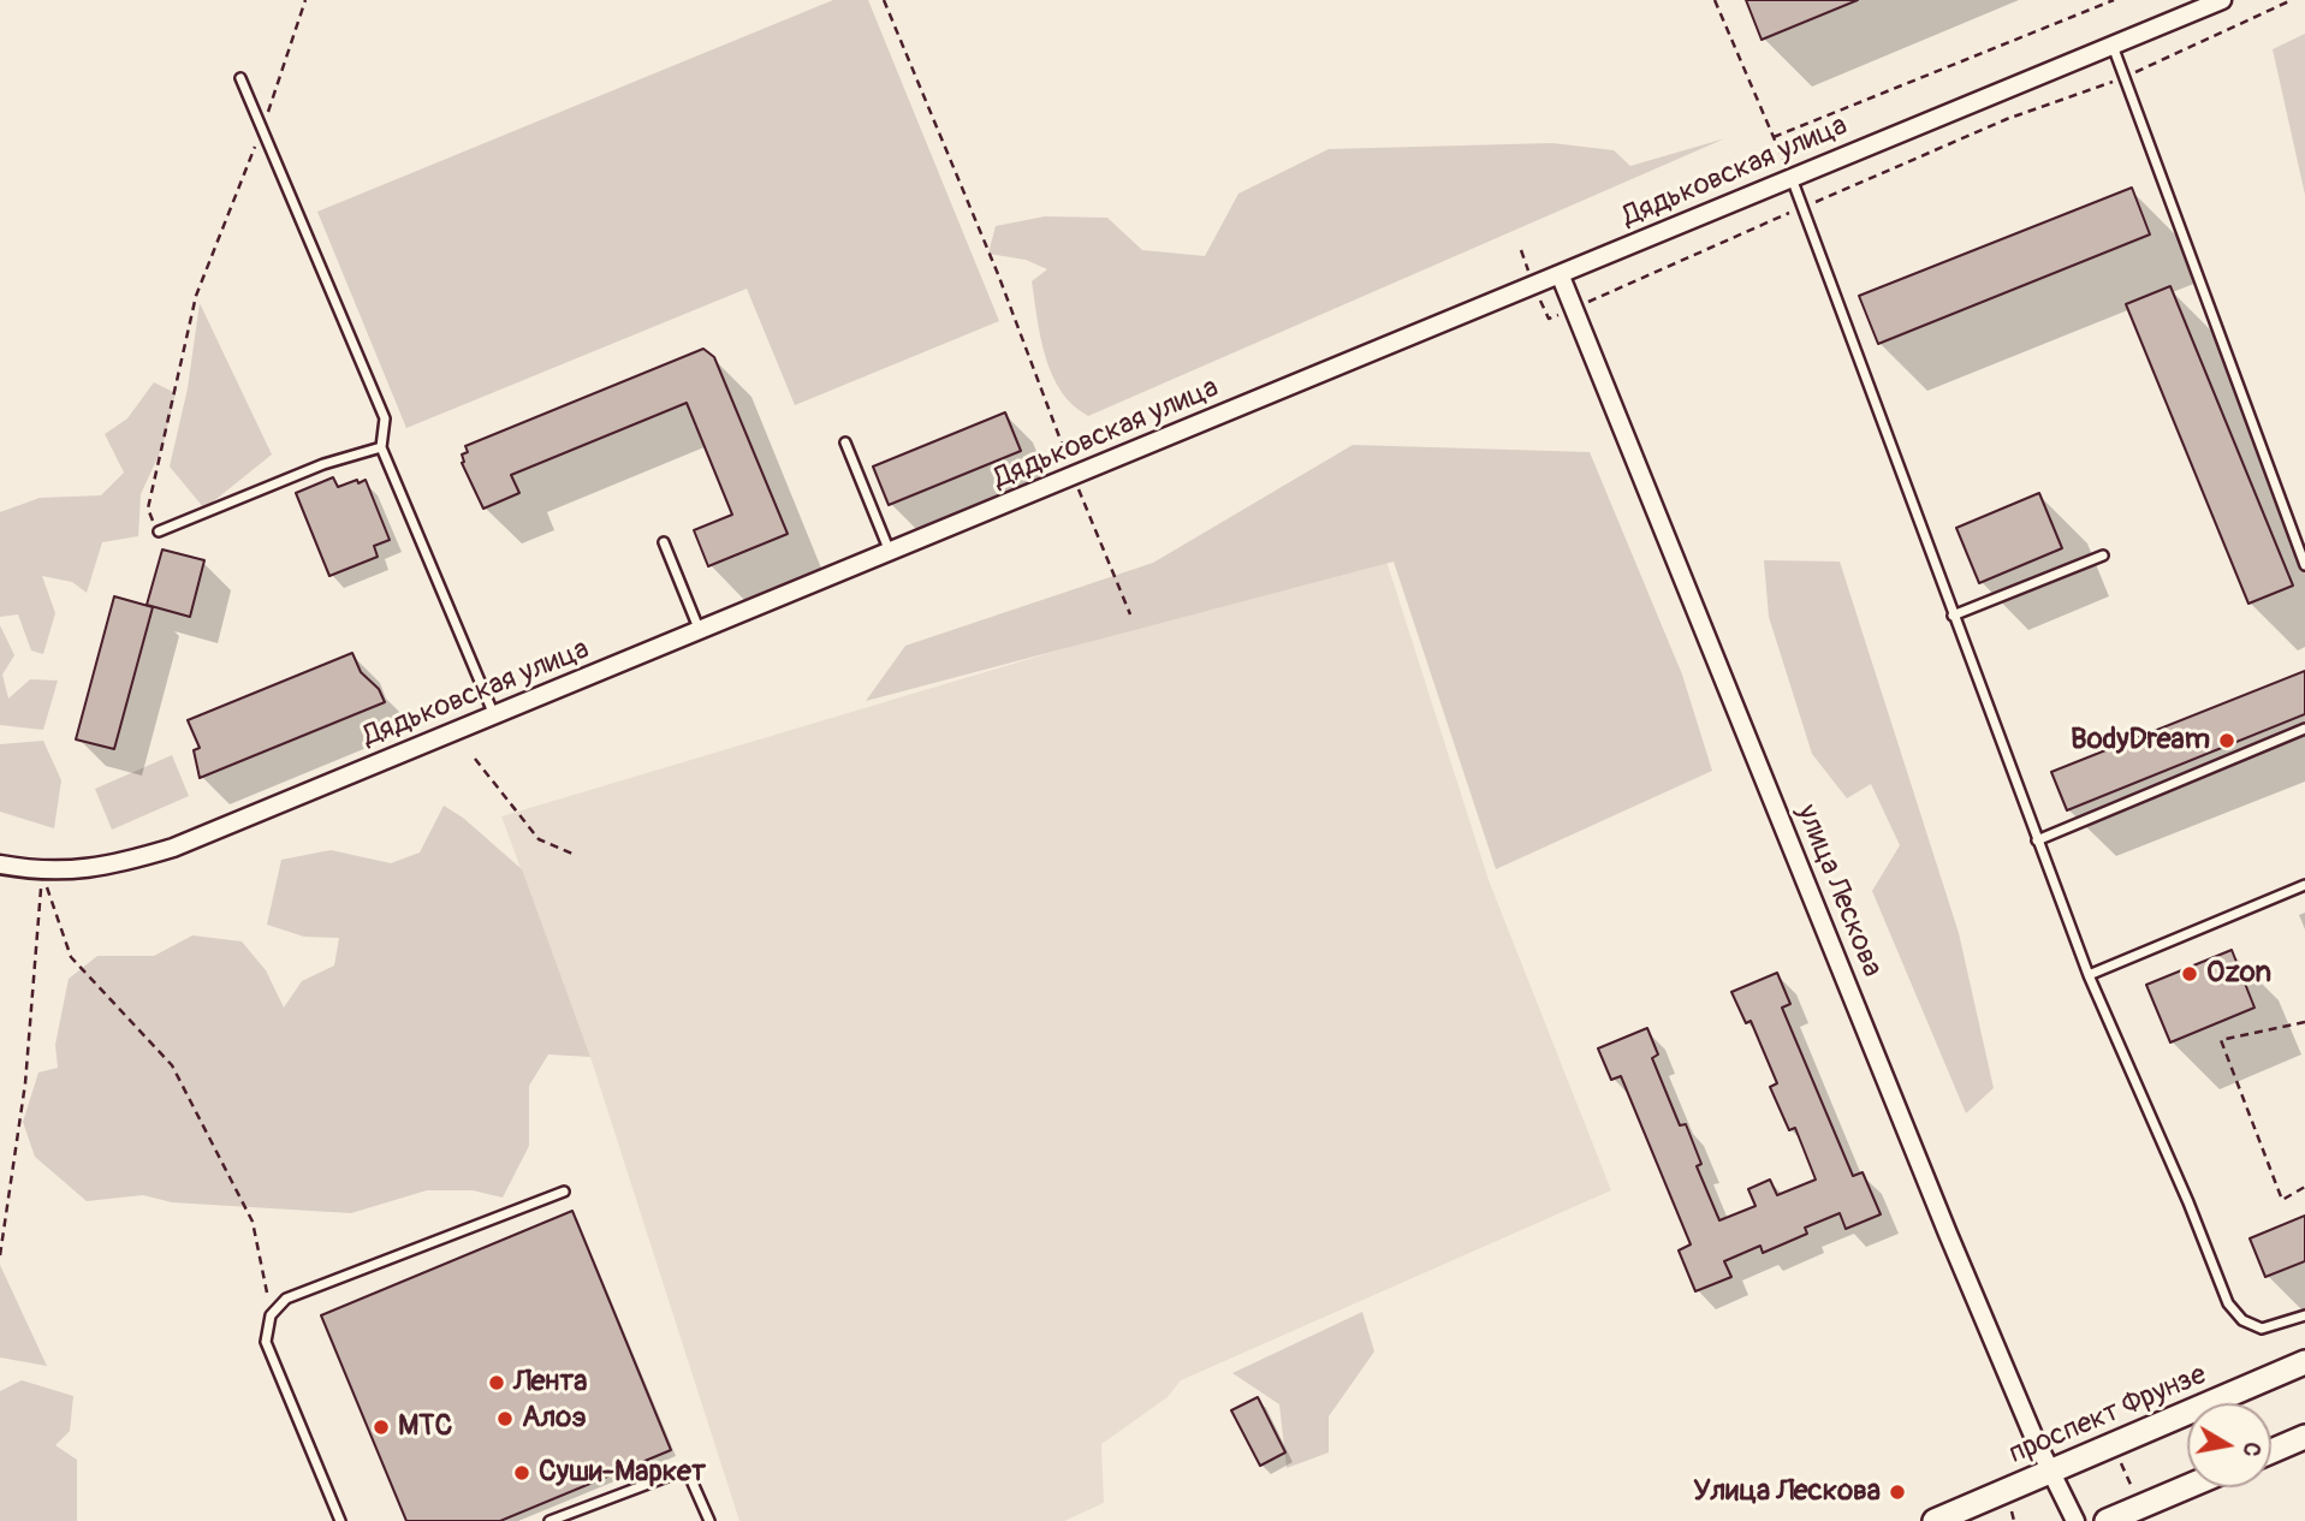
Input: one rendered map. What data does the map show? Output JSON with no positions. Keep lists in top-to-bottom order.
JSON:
{
  "streets": {
    "main road": ["проспект Фрунзе"],
    "street": ["Дядьковская улица", "улица Лескова"]
  },
  "crossings": [
    ["Дядьковская улица", "улица Лескова"],
    ["улица Лескова", "проспект Фрунзе"]
  ],
  "places": [
    "BodyDream",
    "Ozon",
    "Лента",
    "Алоэ",
    "МТС",
    "Суши-Маркет",
    "Улица Лескова"
  ],
  "north": "right"
}
